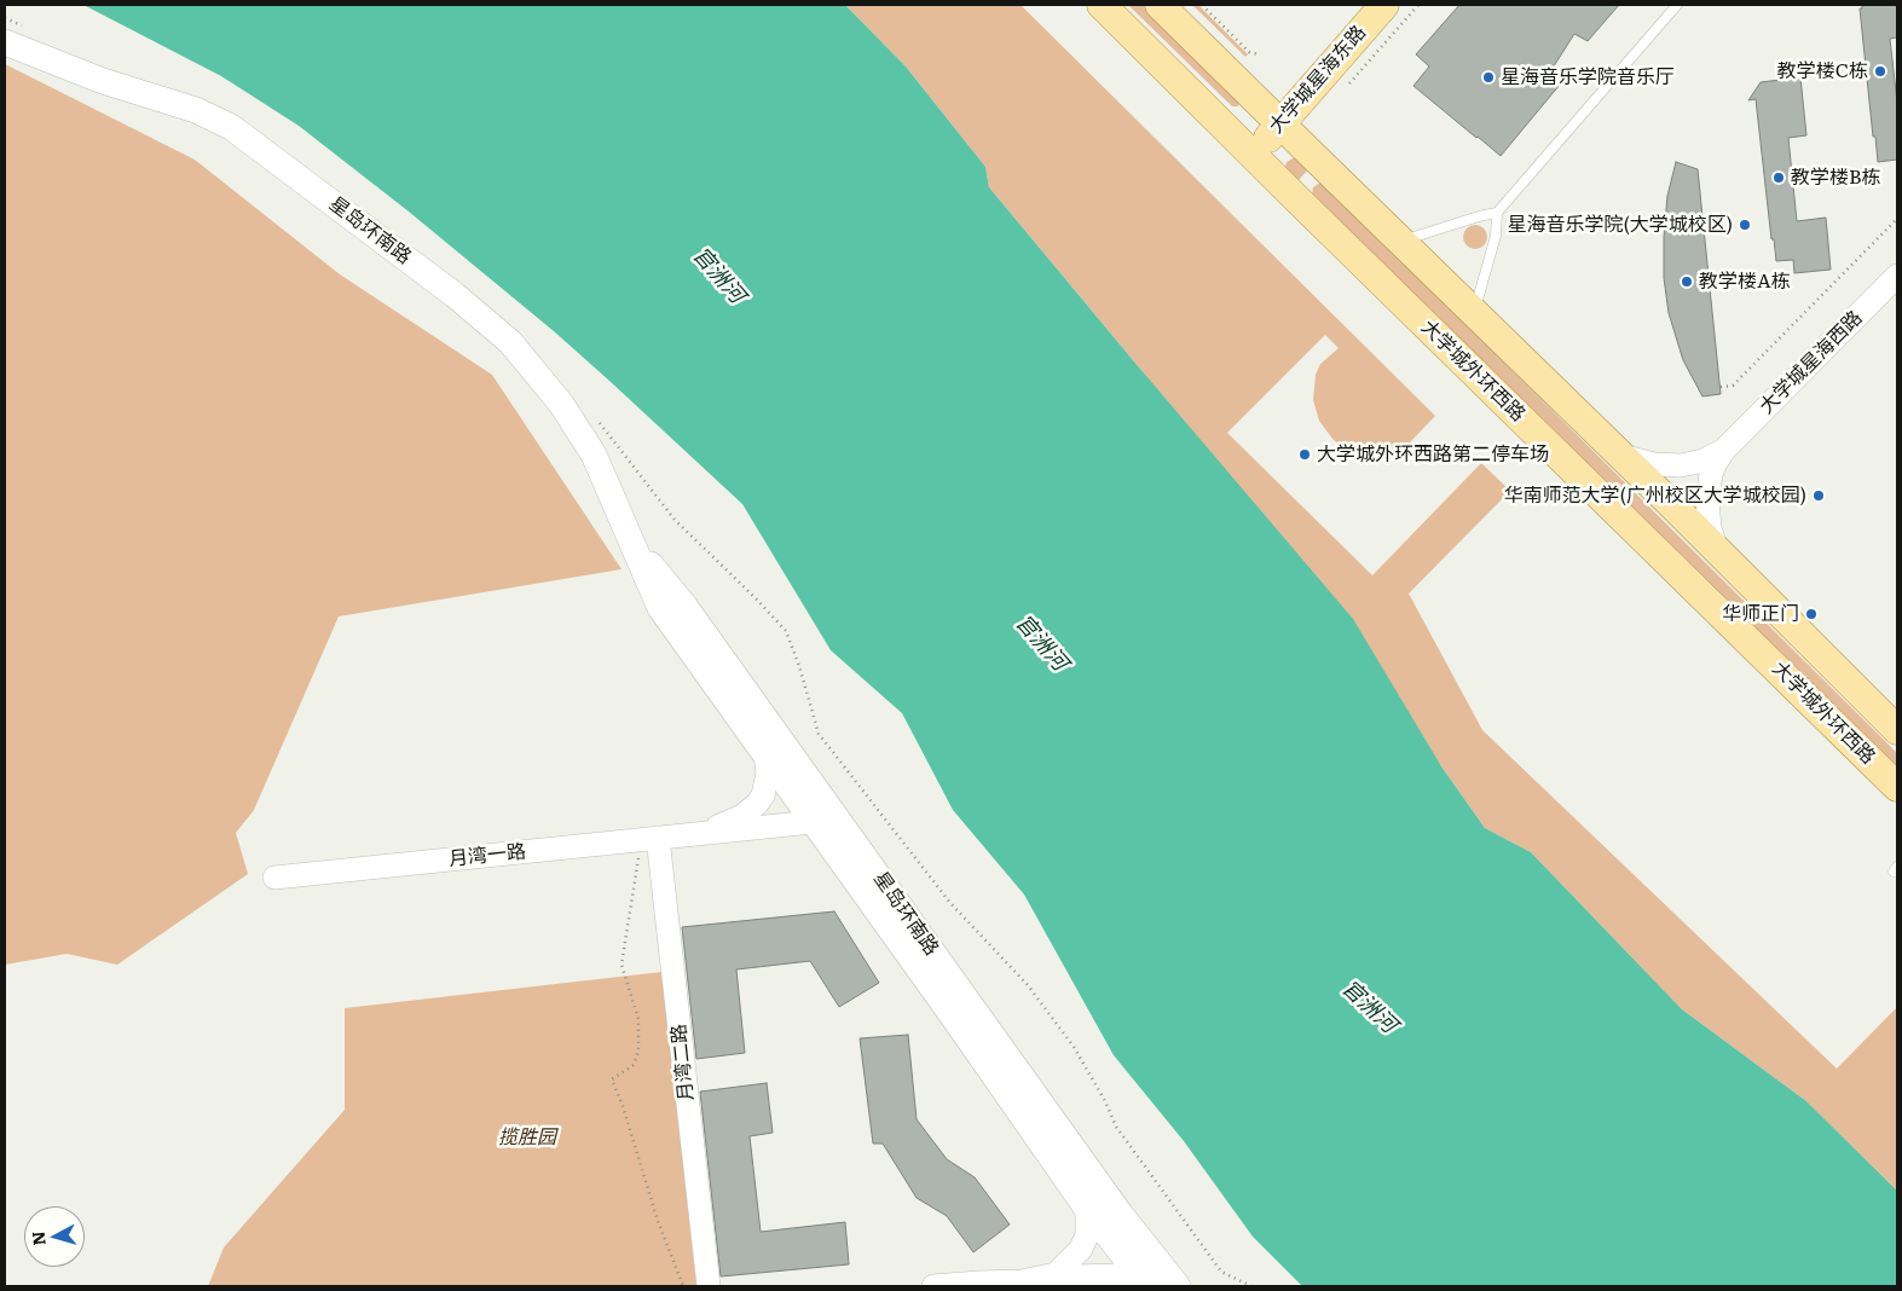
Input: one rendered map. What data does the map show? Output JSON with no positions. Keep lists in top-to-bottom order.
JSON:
{
  "streets": {
    "main road": ["大学城星海东路", "星岛环南路", "大学城外环西路"],
    "street": ["大学城星海西路", "月湾一路", "月湾二路"]
  },
  "crossings": [
    ["大学城星海东路", "大学城外环西路"],
    ["星岛环南路", "月湾一路"],
    ["大学城星海西路", "大学城外环西路"],
    ["月湾一路", "月湾二路"]
  ],
  "water": ["官洲河"],
  "parks": ["揽胜园"],
  "places": [
    "教学楼C栋",
    "星海音乐学院音乐厅",
    "教学楼B栋",
    "星海音乐学院(大学城校区)",
    "教学楼A栋",
    "大学城外环西路第二停车场",
    "华南师范大学(广州校区大学城校园)",
    "华师正门"
  ],
  "north": "left"
}
